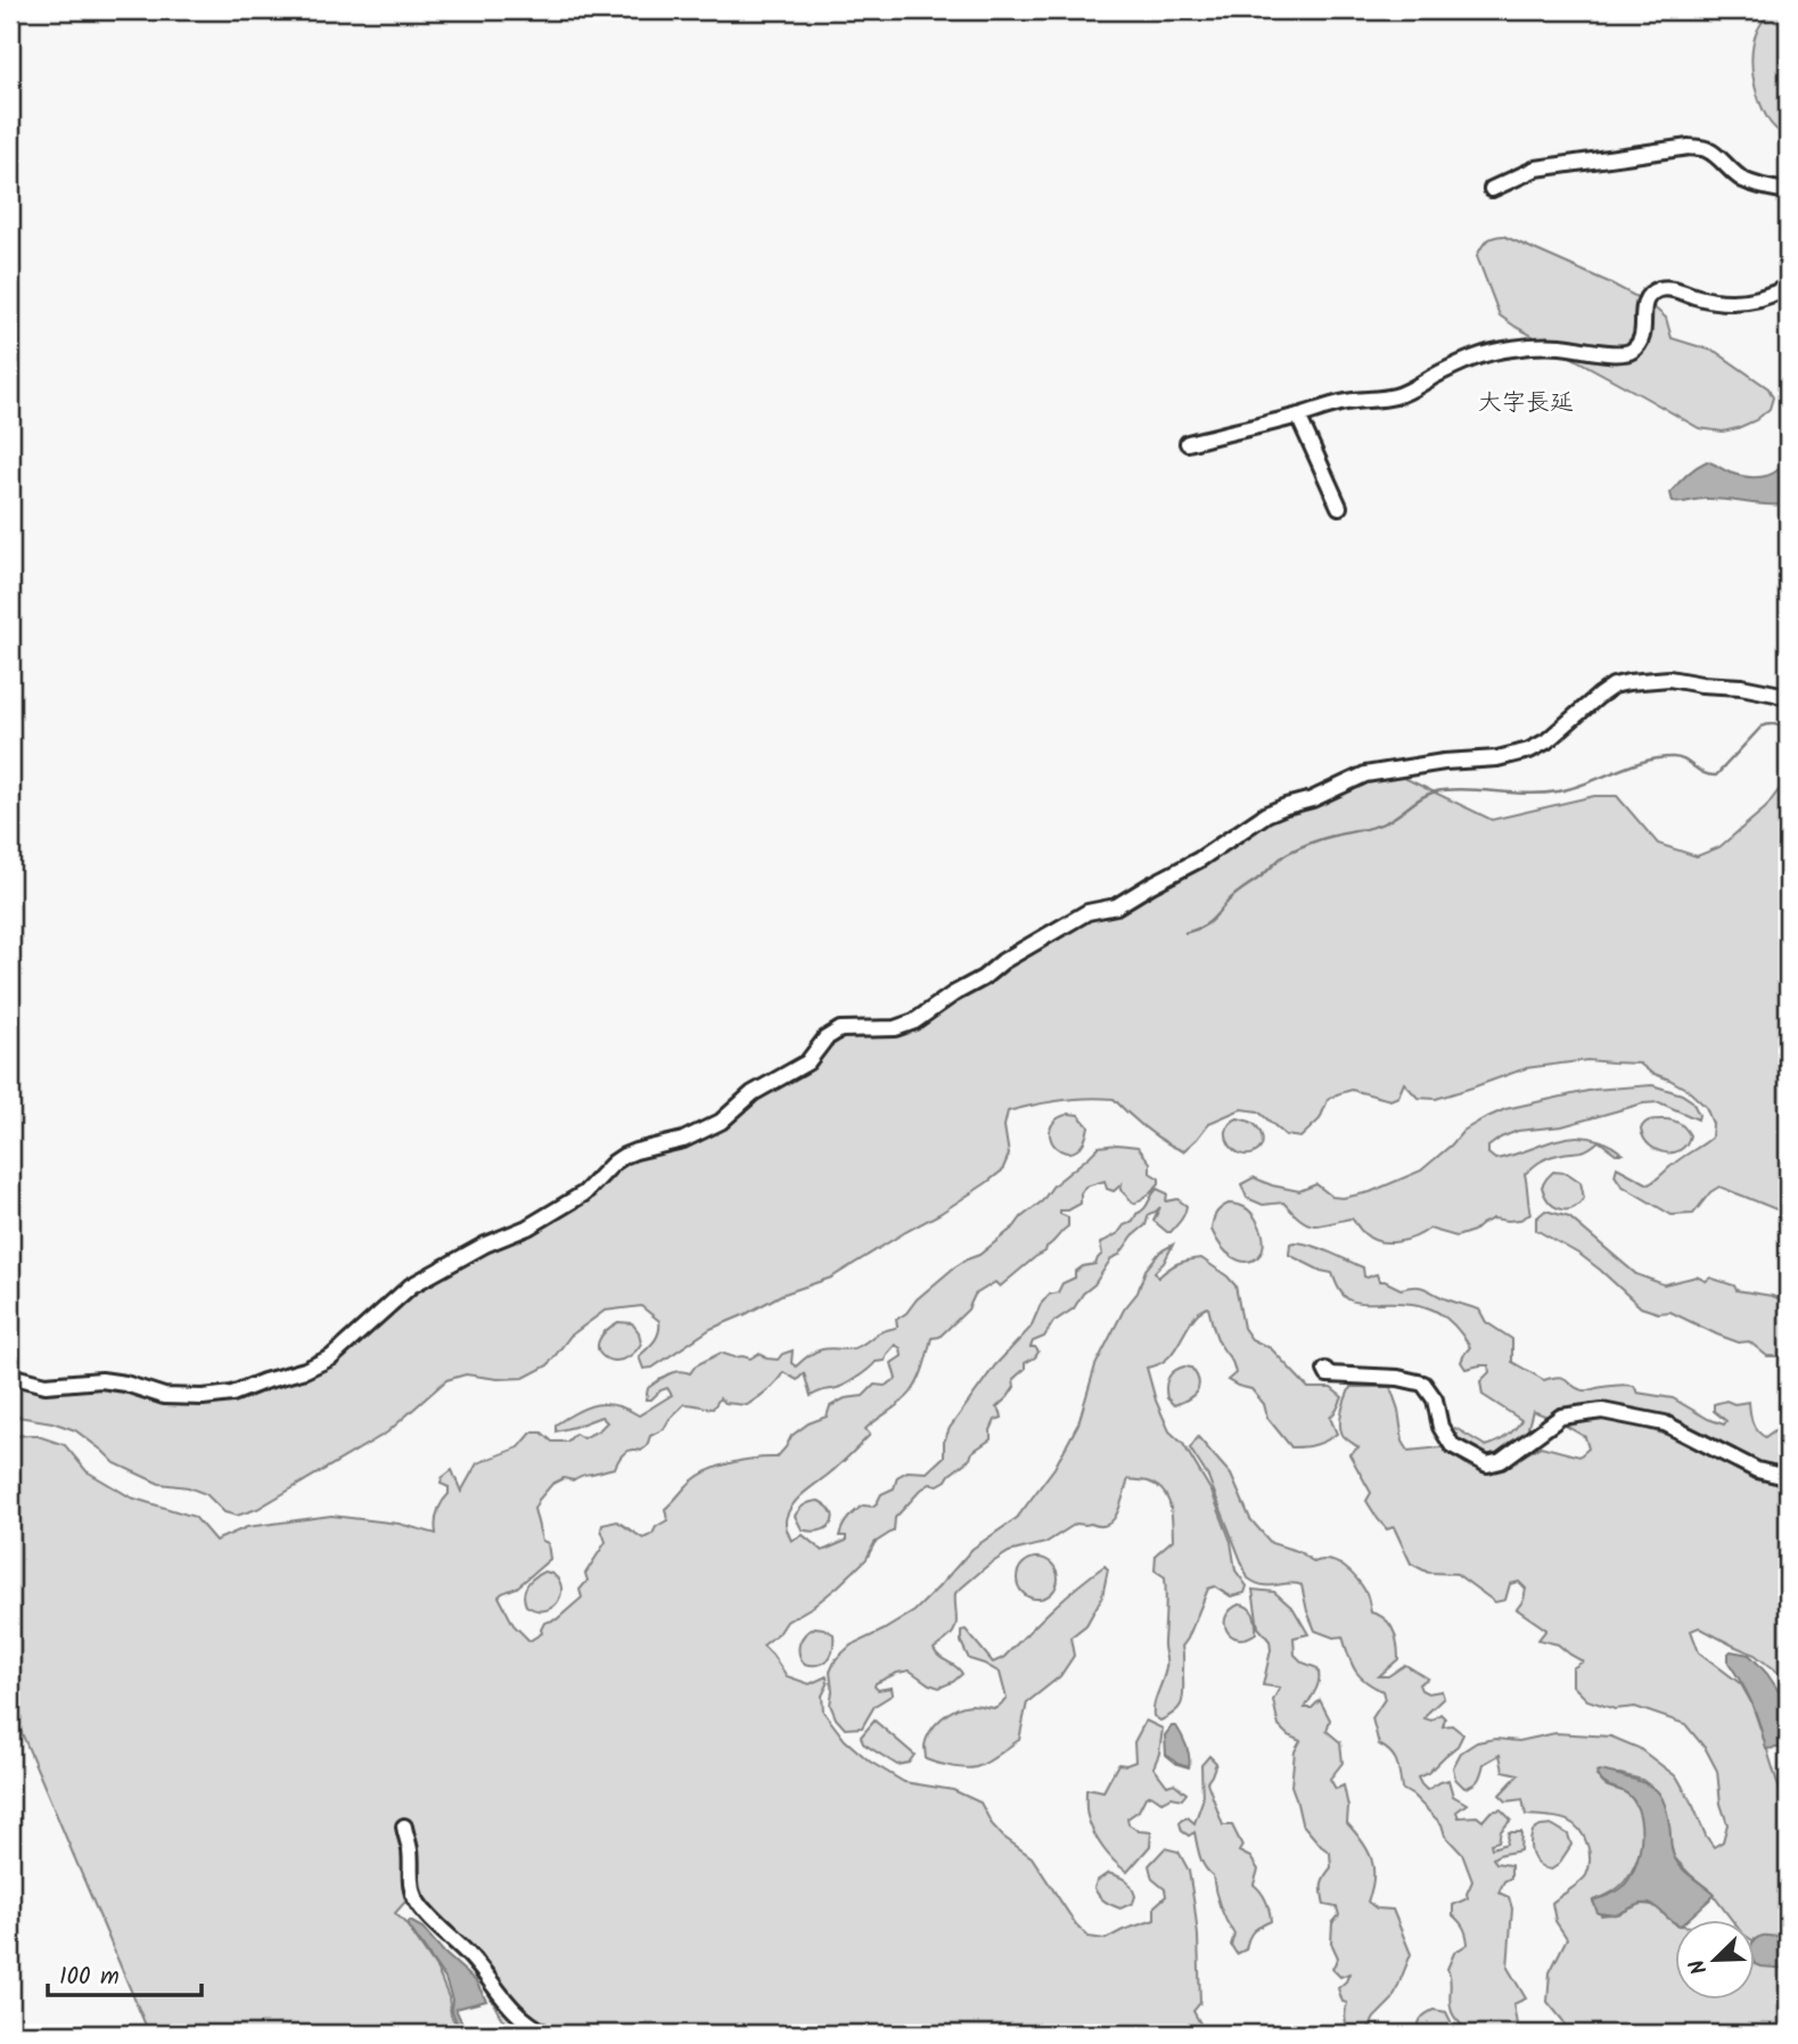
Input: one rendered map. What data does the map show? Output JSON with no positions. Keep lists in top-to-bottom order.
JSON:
{
  "districts": ["大字長延"],
  "scale_bar": "100 m",
  "north": "bottom left"
}
